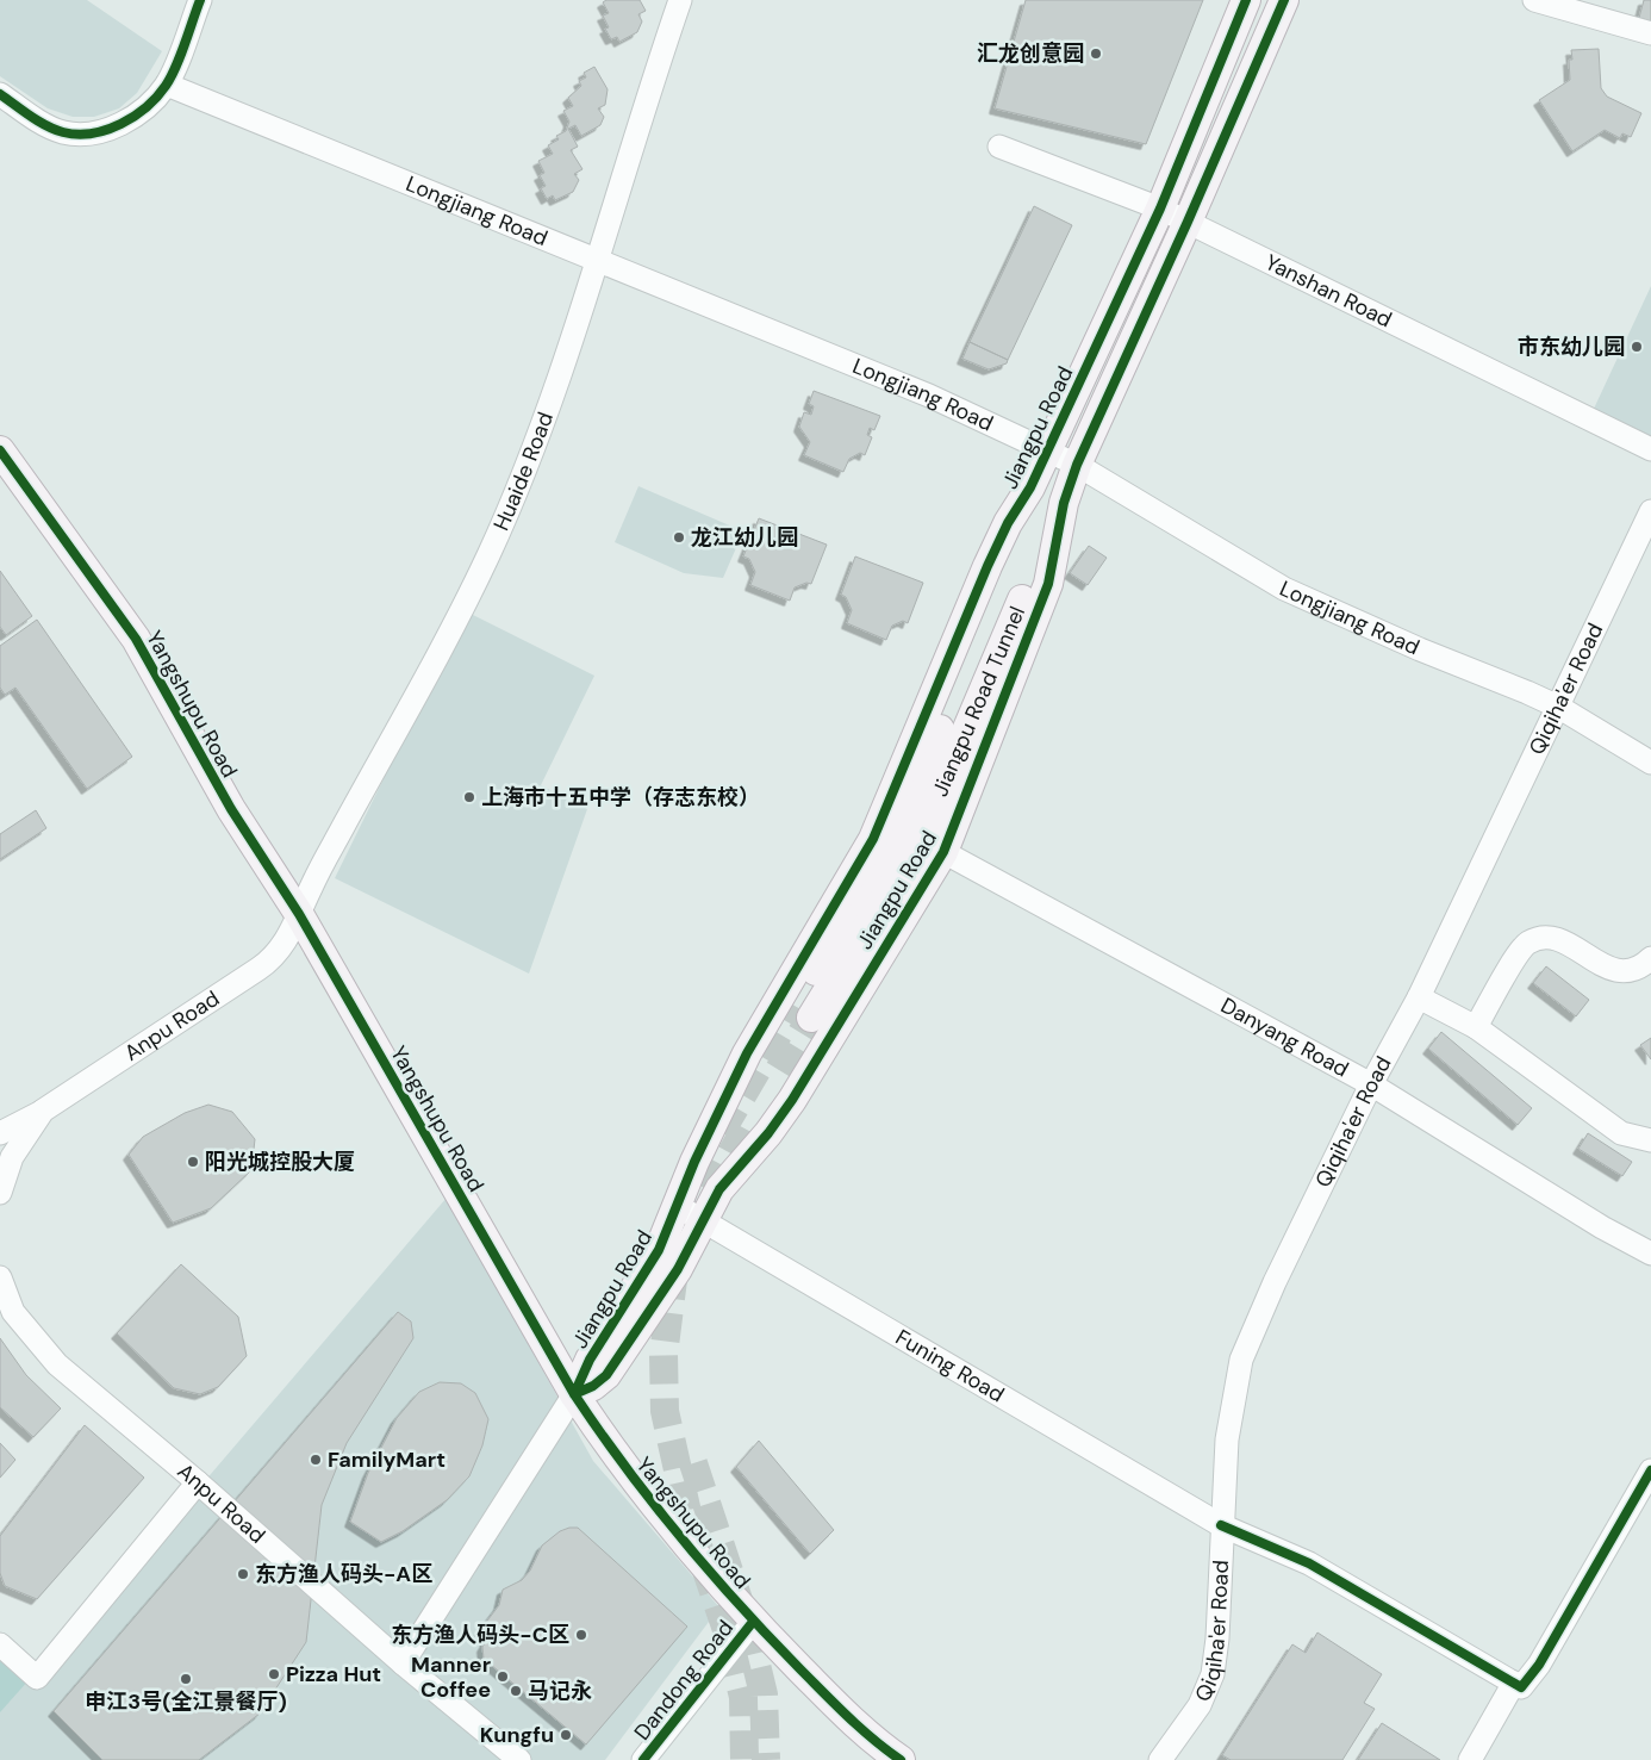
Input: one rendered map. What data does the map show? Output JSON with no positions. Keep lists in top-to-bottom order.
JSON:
{
  "streets": {
    "main road": ["Jiangpu Road", "Jiangpu Road Tunnel", "Yangshupu Road"],
    "street": [
      "Longjiang Road",
      "Yanshan Road",
      "Huaide Road",
      "Qiqiha'er Road",
      "Anpu Road",
      "Danyang Road",
      "Funing Road",
      "Dandong Road"
    ]
  },
  "crossings": [
    ["Longjiang Road", "Jiangpu Road"],
    ["Longjiang Road", "Huaide Road"],
    ["Longjiang Road", "Qiqiha'er Road"],
    ["Yanshan Road", "Jiangpu Road"],
    ["Jiangpu Road", "Jiangpu Road Tunnel"],
    ["Jiangpu Road", "Yangshupu Road"],
    ["Jiangpu Road", "Anpu Road"],
    ["Jiangpu Road", "Danyang Road"],
    ["Jiangpu Road", "Funing Road"],
    ["Huaide Road", "Yangshupu Road"],
    ["Huaide Road", "Anpu Road"],
    ["Qiqiha'er Road", "Danyang Road"],
    ["Qiqiha'er Road", "Funing Road"],
    ["Yangshupu Road", "Anpu Road"],
    ["Yangshupu Road", "Dandong Road"]
  ],
  "places": [
    "汇龙创意园",
    "市东幼儿园",
    "龙江幼儿园",
    "上海市十五中学（存志东校）",
    "阳光城控股大厦",
    "FamilyMart",
    "东方渔人码头-A区",
    "东方渔人码头-C区",
    "Pizza Hut",
    "Manner Coffee",
    "申江3号(全江景餐厅)",
    "马记永",
    "Kungfu"
  ]
}
